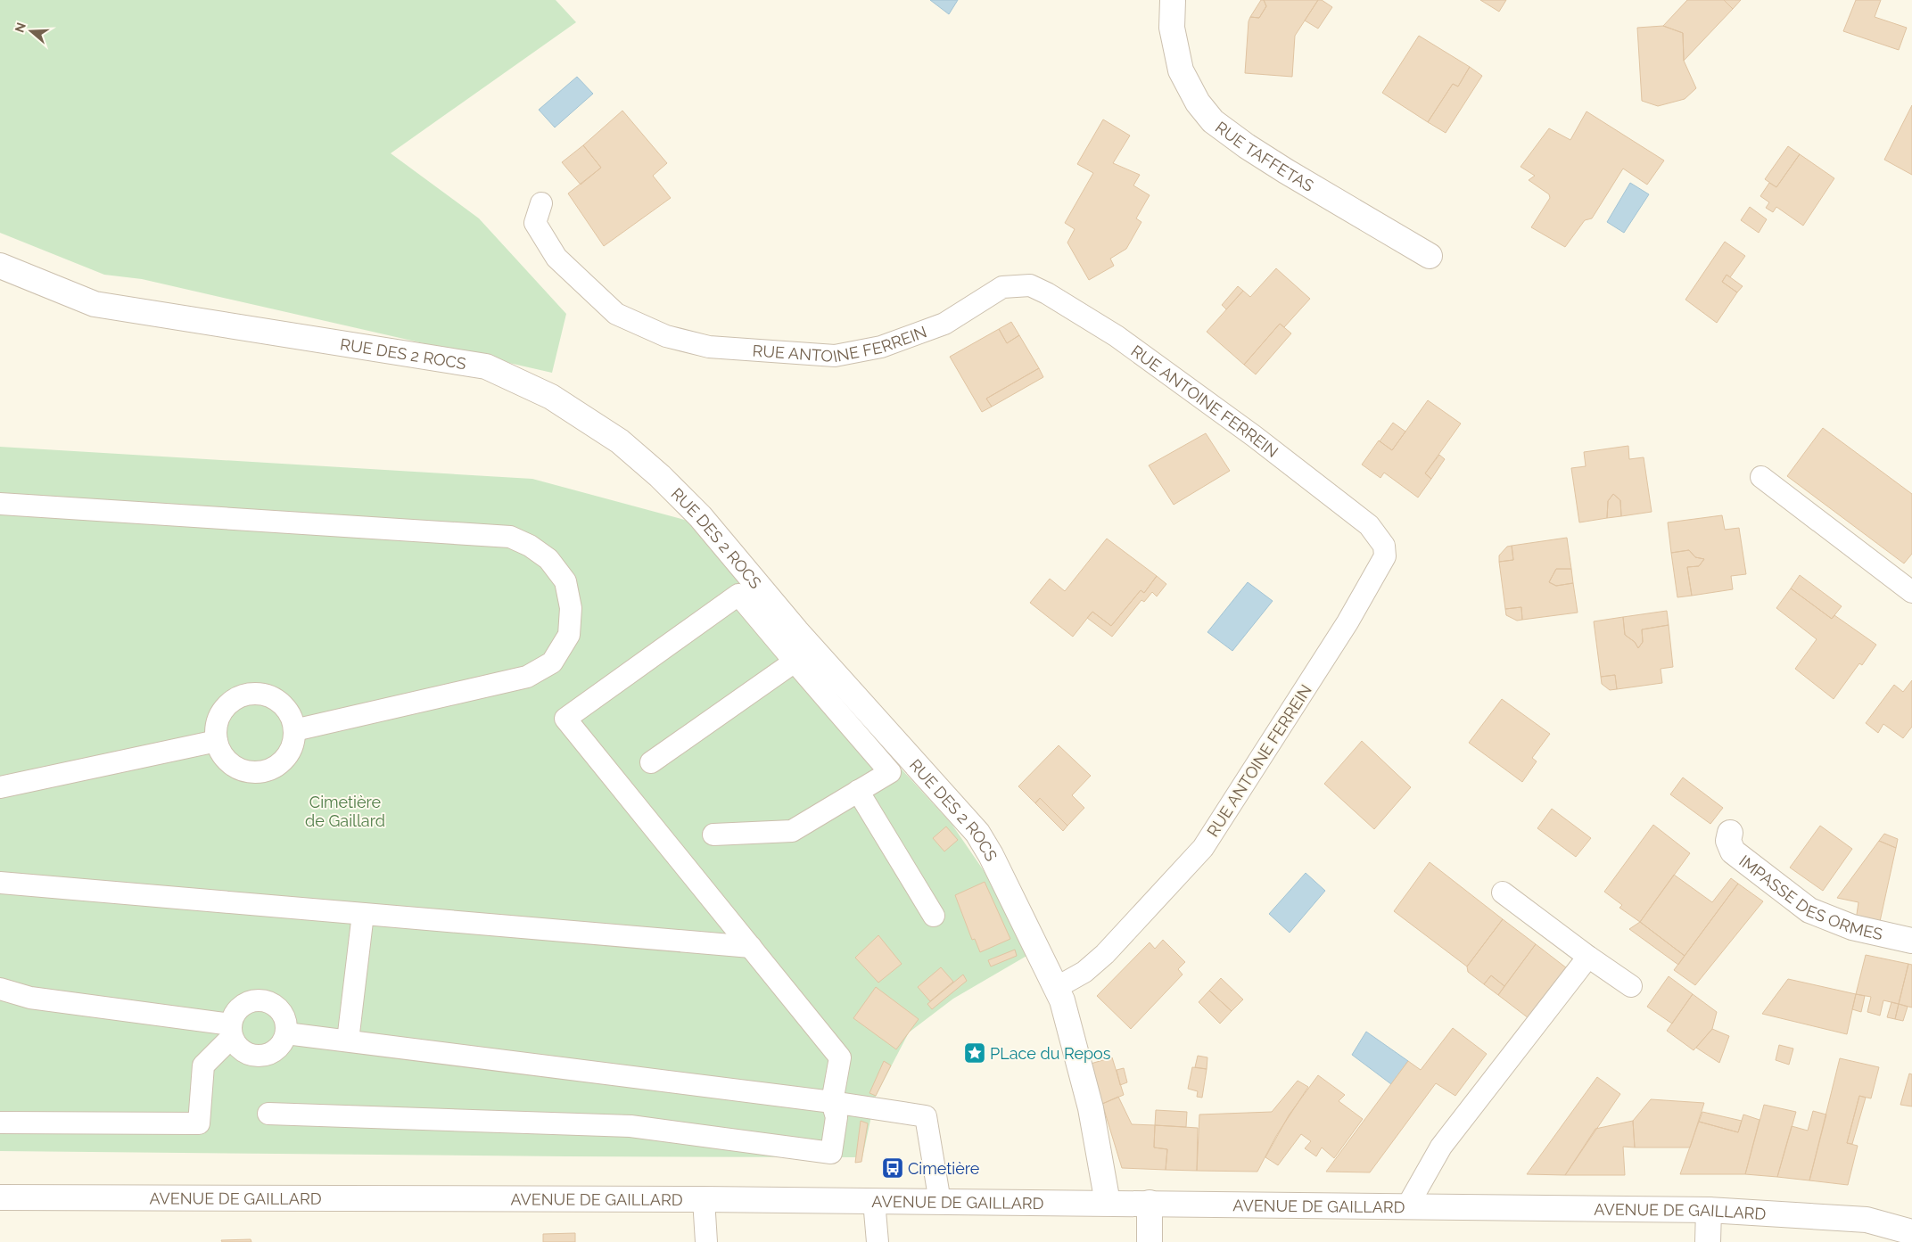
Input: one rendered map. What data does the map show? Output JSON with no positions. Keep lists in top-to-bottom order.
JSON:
{
  "streets": {
    "street": [
      "RUE TAFFETAS",
      "RUE DES 2 ROCS",
      "IMPASSE DES ORMES",
      "AVENUE DE GAILLARD"
    ],
    "lane": ["RUE ANTOINE FERREIN"]
  },
  "crossings": [
    ["RUE ANTOINE FERREIN", "RUE DES 2 ROCS"],
    ["RUE DES 2 ROCS", "AVENUE DE GAILLARD"]
  ],
  "parks": ["Cimetière de Gaillard"],
  "places": {
    "place": ["PLace du Repos"],
    "bus stop": ["Cimetière"]
  },
  "north": "left"
}
